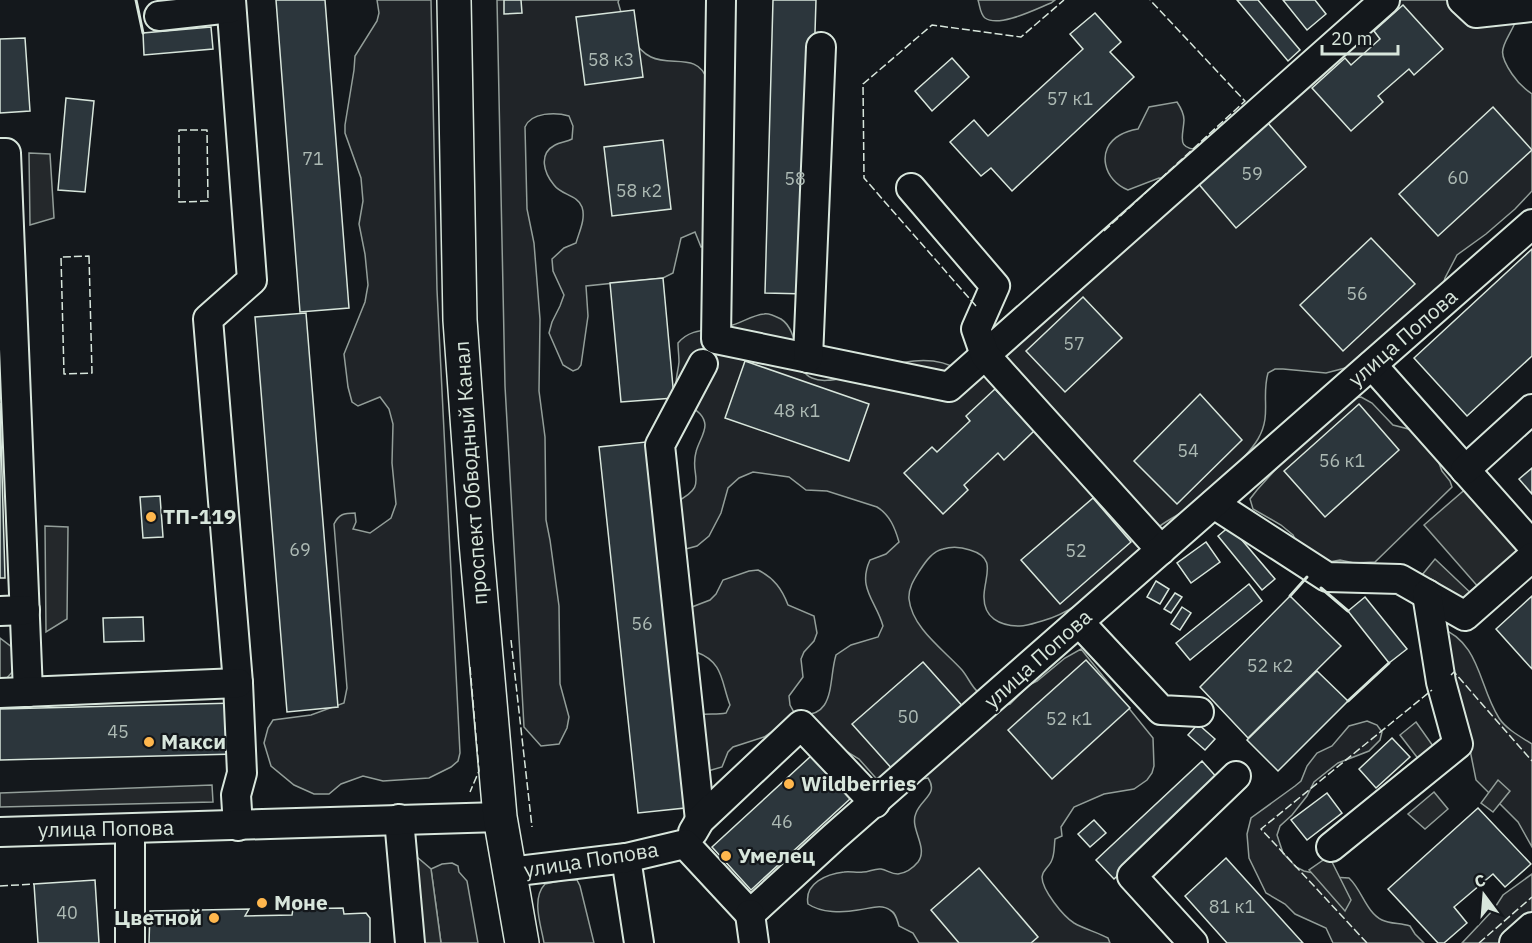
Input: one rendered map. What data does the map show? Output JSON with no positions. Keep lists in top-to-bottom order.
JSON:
{
  "streets": {
    "main road": ["проспект Обводный Канал"],
    "street": ["улица Попова"]
  },
  "crossings": [
    ["улица Попова", "проспект Обводный Канал"]
  ],
  "places": [
    "ТП-119",
    "Макси",
    "Wildberries",
    "Умелец",
    "Моне",
    "Цветной"
  ],
  "house_numbers": [
    "58 к3",
    "57 к1",
    "71",
    "59",
    "60",
    "58",
    "58 к2",
    "56",
    "57",
    "48 к1",
    "54",
    "56 к1",
    "69",
    "52",
    "56",
    "52 к2",
    "50",
    "52 к1",
    "45",
    "46",
    "81 к1",
    "40"
  ],
  "scale_bar": "20 m",
  "north": "top"
}
